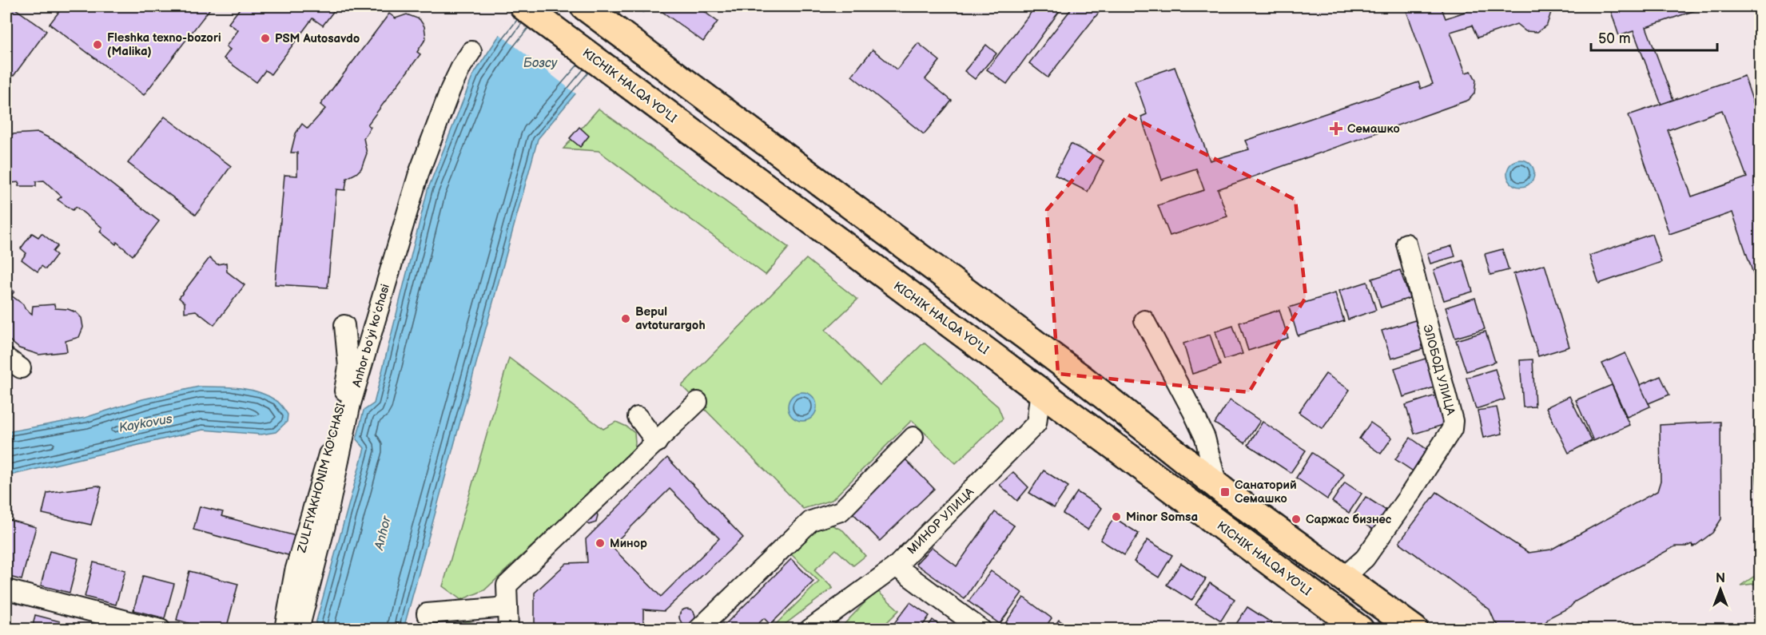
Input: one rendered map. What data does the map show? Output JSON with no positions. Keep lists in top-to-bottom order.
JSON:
{
  "streets": {
    "highway": ["KICHIK HALQA YO'LI"],
    "street": [
      "Anhor boʻyi koʻchasi",
      "ЭЛОБОД УЛИЦА",
      "ZULFIYAKHONIM KO'CHASI",
      "МИНОР УЛИЦА"
    ]
  },
  "crossings": [
    ["KICHIK HALQA YO'LI", "МИНОР УЛИЦА"]
  ],
  "water": ["Бозсу", "Kaykovus", "Anhor"],
  "places": {
    "other": [
      "PSM Autosavdo",
      "Fleshka texno-bozori (Malika)",
      "Bepul avtoturargoh",
      "Minor Somsa",
      "Саржас бизнес",
      "Минор"
    ],
    "health": ["Семашко"],
    "transit": ["Санаторий Семашко"]
  },
  "scale_bar": "50 m",
  "north": "top"
}
